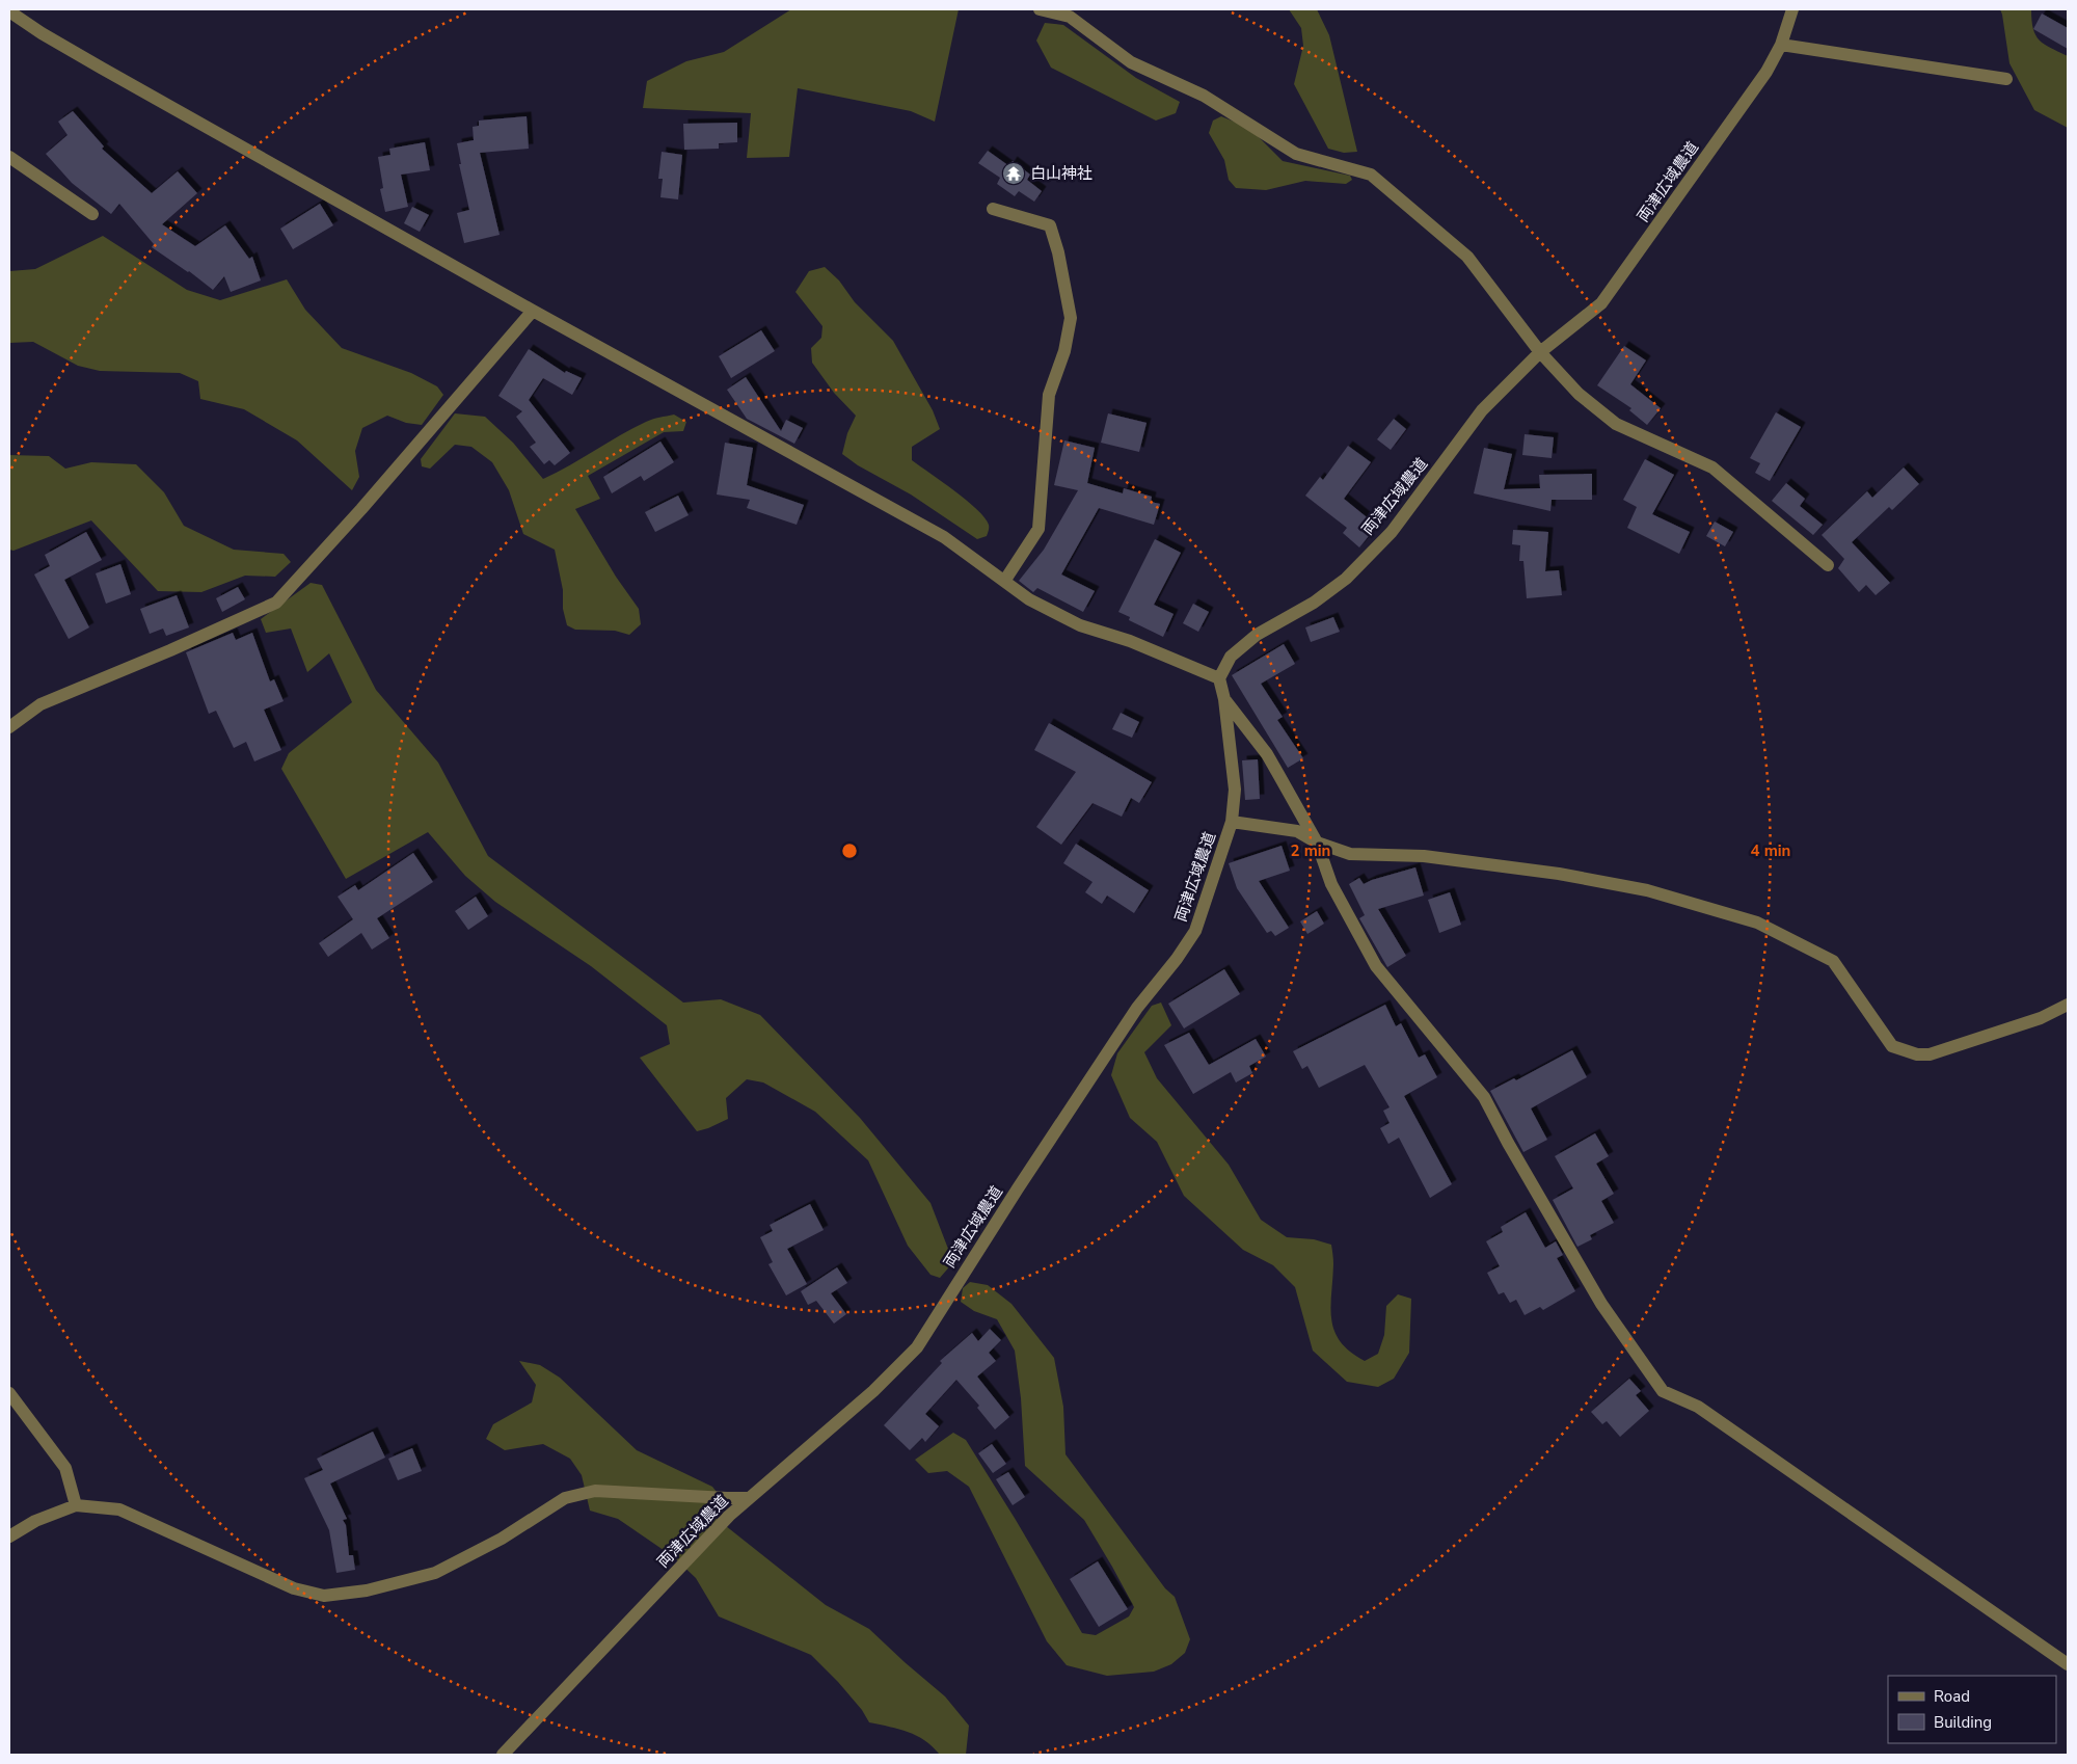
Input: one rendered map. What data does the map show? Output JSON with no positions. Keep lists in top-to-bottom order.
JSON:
{
  "streets": {
    "street": ["両津広域農道"]
  },
  "places": {
    "temple": ["白山神社"]
  },
  "legend": ["Road", "Building"],
  "rings": ["2 min", "4 min"]
}
